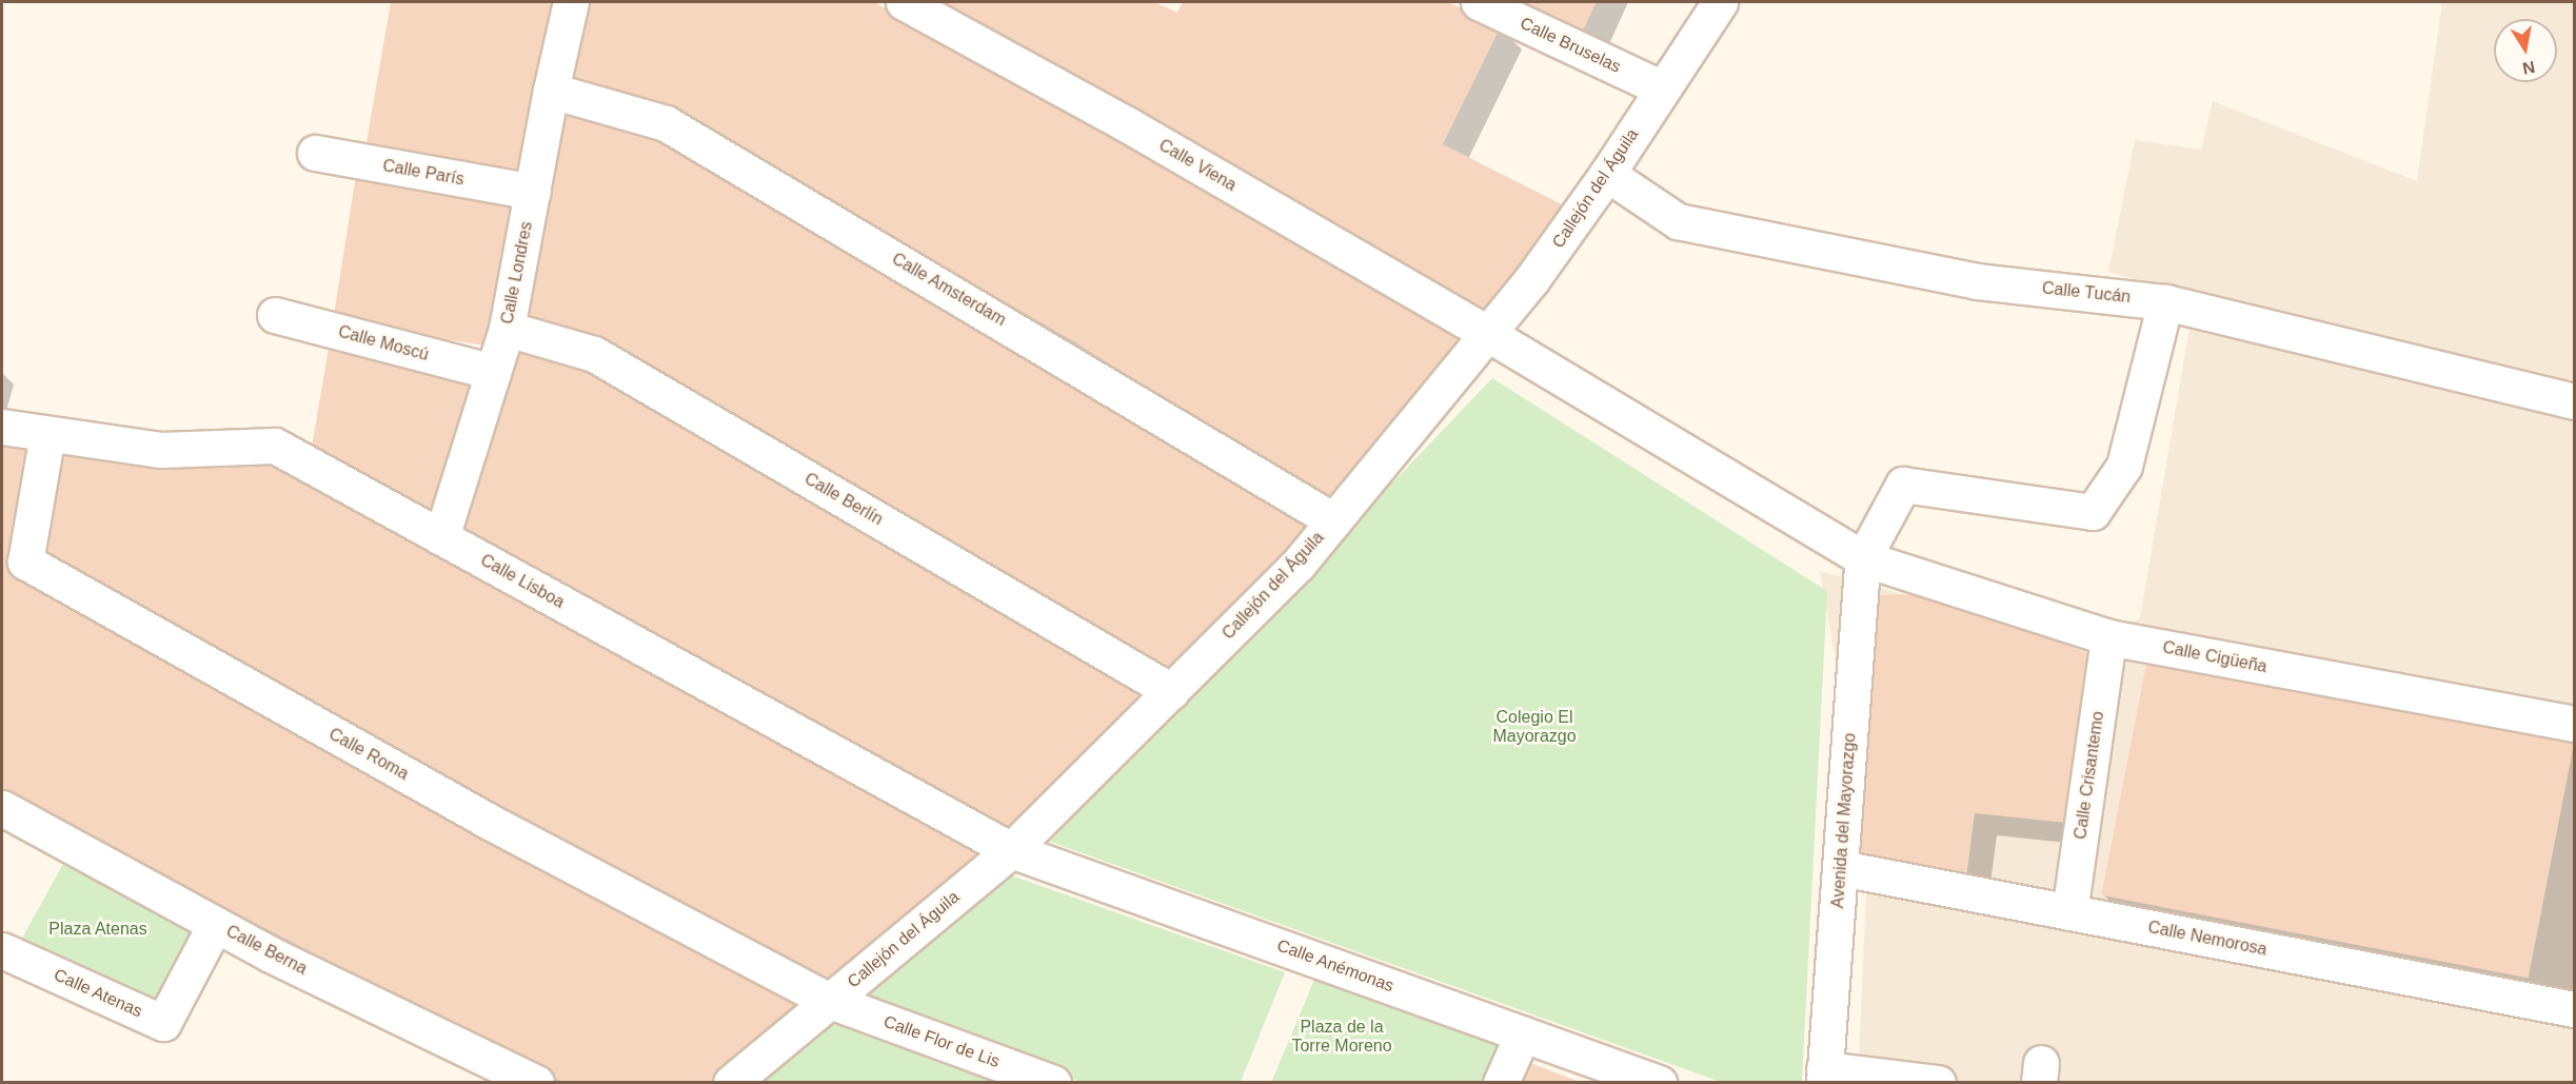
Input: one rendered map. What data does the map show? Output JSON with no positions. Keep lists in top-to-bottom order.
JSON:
{
  "streets": {
    "street": [
      "Calle Bruselas",
      "Calle Viena",
      "Calle París",
      "Callejón del Águila",
      "Calle Londres",
      "Calle Amsterdam",
      "Calle Tucán",
      "Calle Moscú",
      "Calle Berlín",
      "Calle Lisboa",
      "Calle Cigüeña",
      "Calle Roma",
      "Calle Crisantemo",
      "Avenida del Mayorazgo",
      "Calle Nemorosa",
      "Calle Berna",
      "Calle Anémonas",
      "Calle Atenas",
      "Calle Flor de Lis"
    ]
  },
  "crossings": [
    ["Calle Bruselas", "Callejón del Águila"],
    ["Calle Viena", "Callejón del Águila"],
    ["Calle Viena", "Calle Cigüeña"],
    ["Calle Viena", "Avenida del Mayorazgo"],
    ["Calle París", "Calle Londres"],
    ["Callejón del Águila", "Calle Amsterdam"],
    ["Callejón del Águila", "Calle Tucán"],
    ["Callejón del Águila", "Calle Berlín"],
    ["Callejón del Águila", "Calle Lisboa"],
    ["Callejón del Águila", "Calle Roma"],
    ["Callejón del Águila", "Calle Anémonas"],
    ["Callejón del Águila", "Calle Flor de Lis"],
    ["Calle Londres", "Calle Amsterdam"],
    ["Calle Londres", "Calle Moscú"],
    ["Calle Londres", "Calle Berlín"],
    ["Calle Londres", "Calle Lisboa"],
    ["Calle Lisboa", "Calle Roma"],
    ["Calle Lisboa", "Calle Anémonas"],
    ["Calle Cigüeña", "Calle Crisantemo"],
    ["Calle Cigüeña", "Avenida del Mayorazgo"],
    ["Calle Roma", "Calle Flor de Lis"],
    ["Calle Crisantemo", "Calle Nemorosa"],
    ["Avenida del Mayorazgo", "Calle Nemorosa"],
    ["Calle Berna", "Calle Atenas"]
  ],
  "parks": ["Colegio El Mayorazgo", "Plaza Atenas", "Plaza de la Torre Moreno"],
  "north": "bottom"
}
